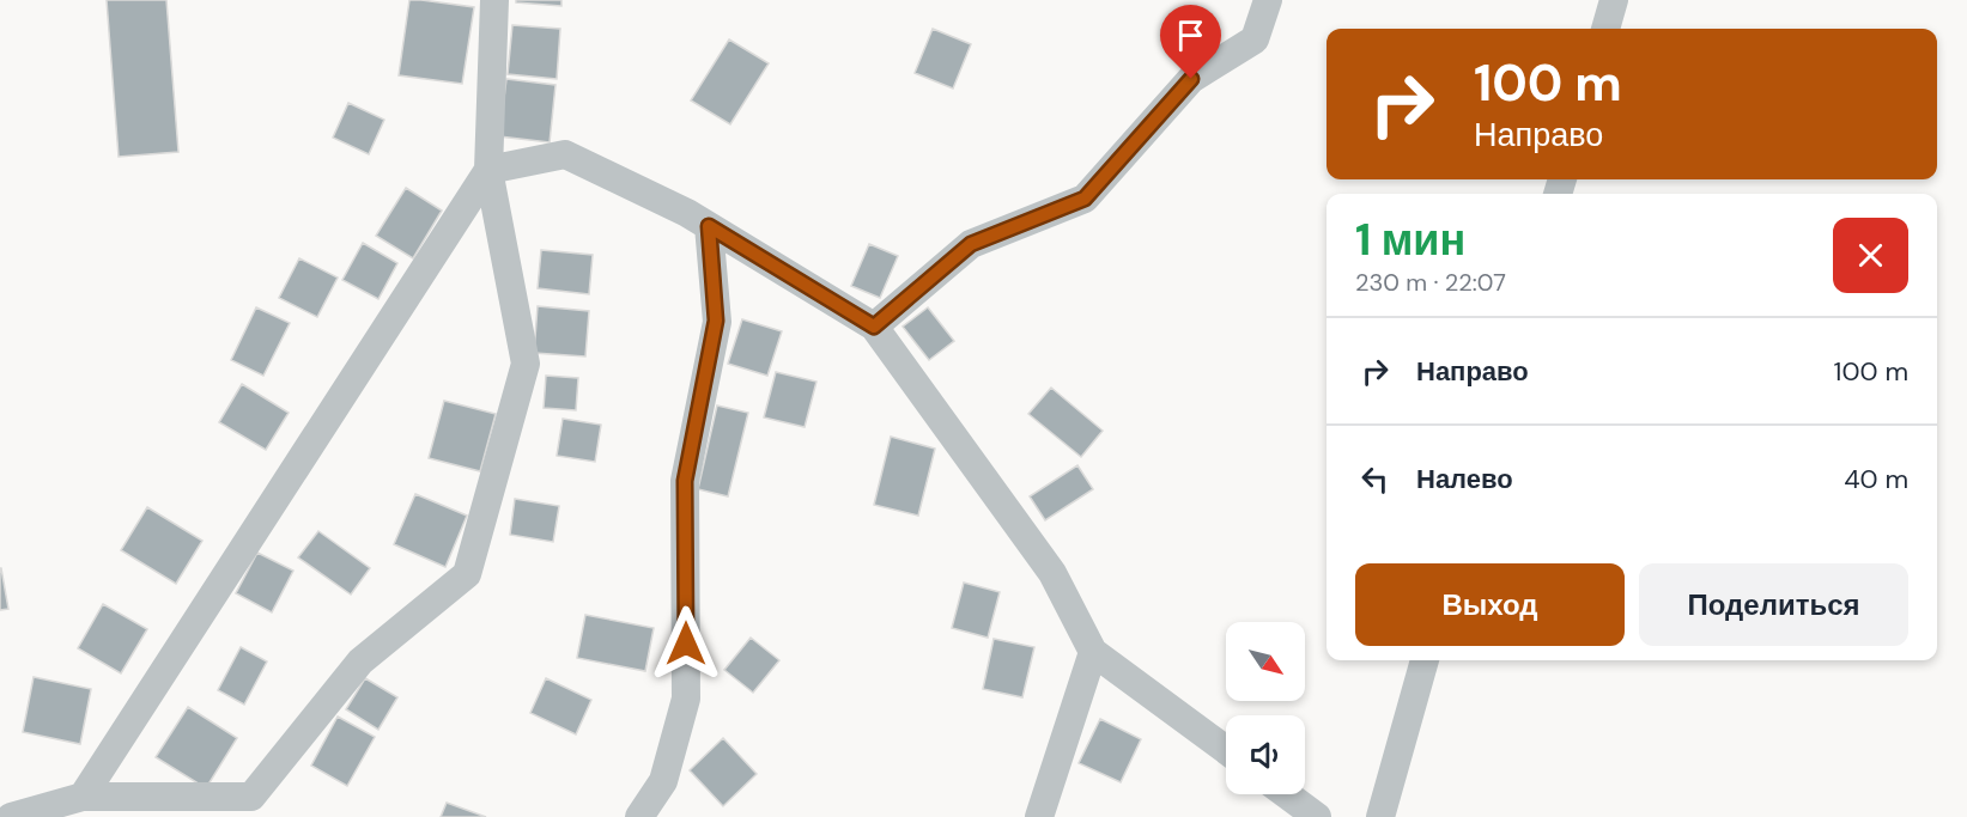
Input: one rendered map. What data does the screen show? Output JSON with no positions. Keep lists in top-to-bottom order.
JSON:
{
  "north": "bottom right",
  "page": {
    "turn": ["100 m", "Направо"],
    "heading": ["1 мин", "230 m · 22:07"],
    "list": [
      {
        "name": "Направо",
        "value": "100 m"
      },
      {
        "name": "Налево",
        "value": "40 m"
      }
    ],
    "buttons": ["Выход", "Поделиться"]
  }
}
